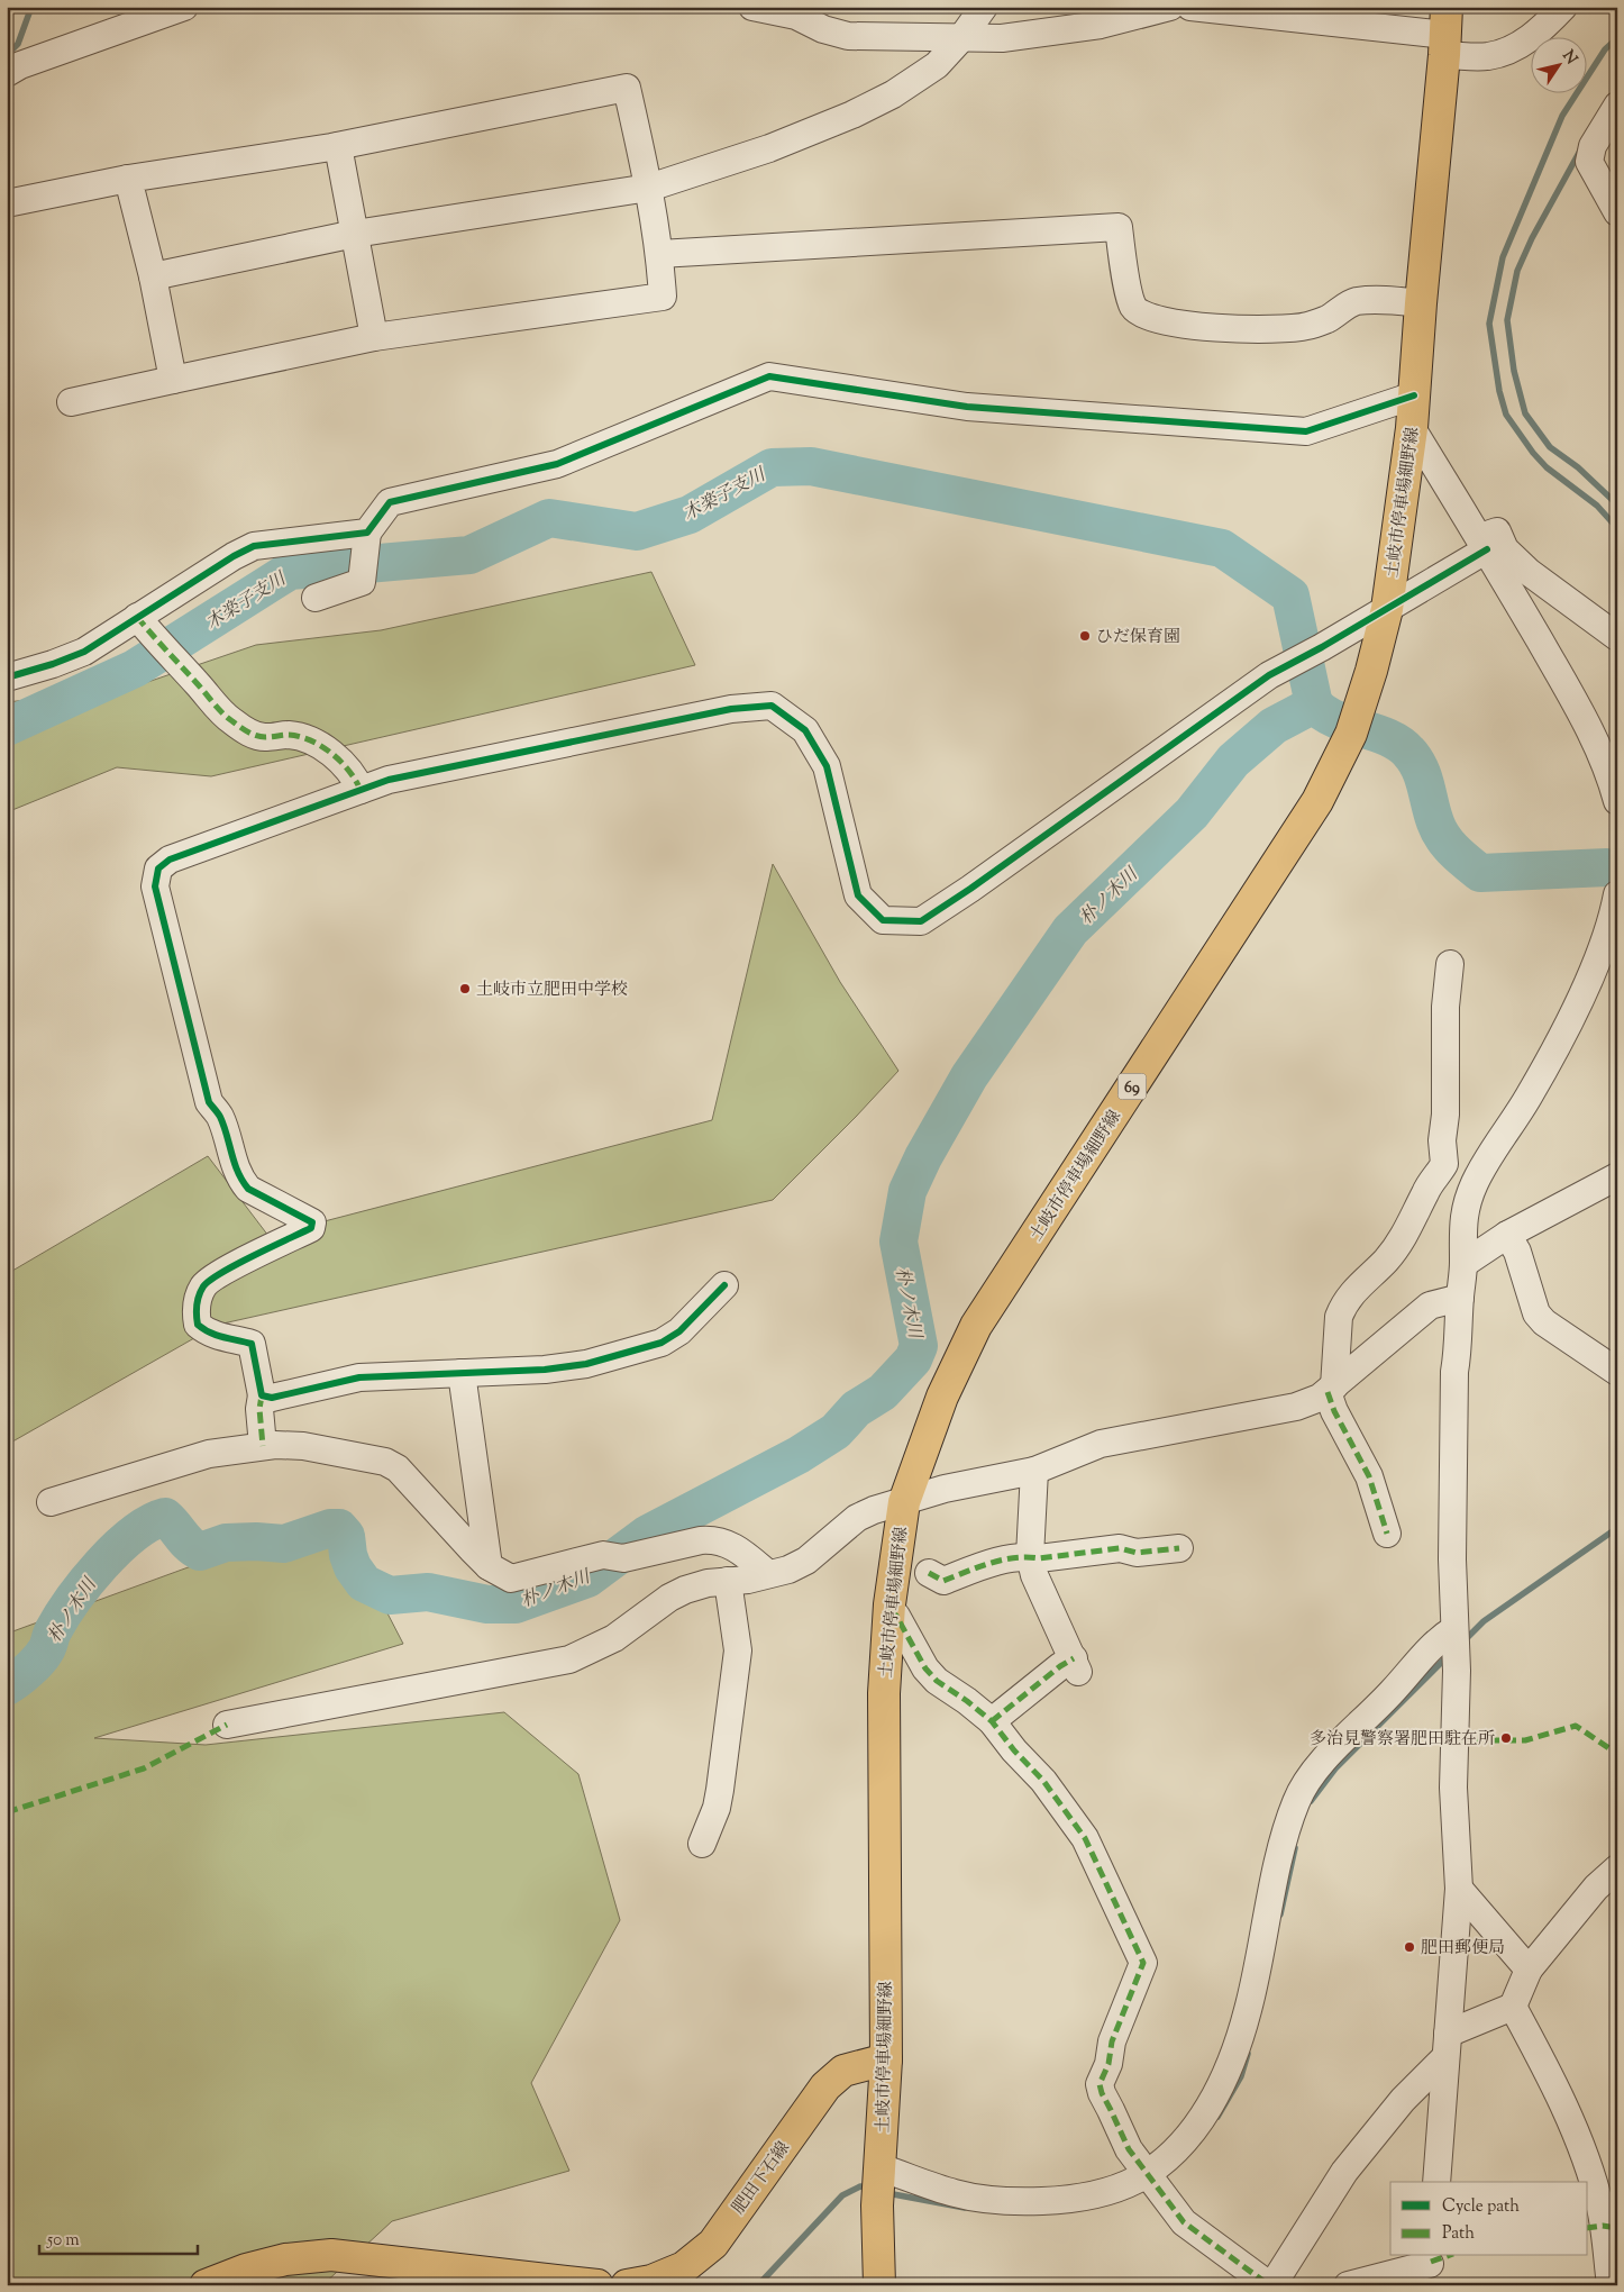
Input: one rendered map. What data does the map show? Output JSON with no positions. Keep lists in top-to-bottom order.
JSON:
{
  "streets": {
    "main road": ["土岐市停車場細野線", "69", "肥田下石線"]
  },
  "crossings": [
    ["土岐市停車場細野線", "肥田下石線"]
  ],
  "water": ["木楽子支川", "朴ノ木川"],
  "places": [
    "ひだ保育園",
    "土岐市立肥田中学校",
    "多治見警察署肥田駐在所",
    "肥田郵便局"
  ],
  "legend": ["Cycle path", "Path"],
  "scale_bar": "50 m",
  "north": "top right"
}
